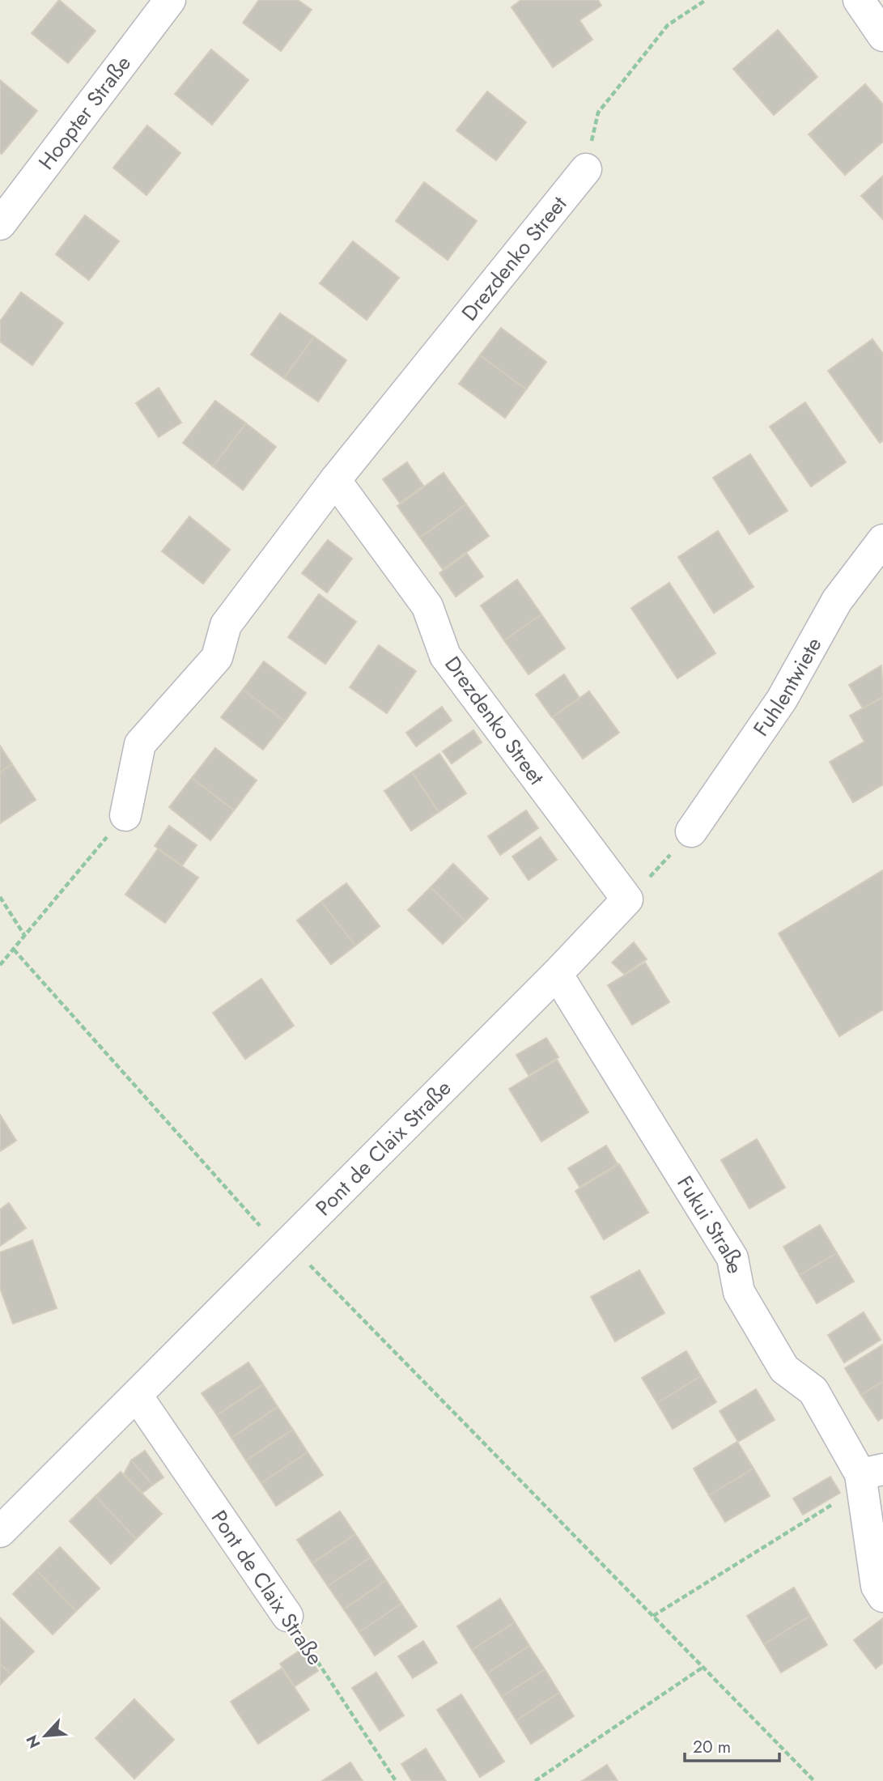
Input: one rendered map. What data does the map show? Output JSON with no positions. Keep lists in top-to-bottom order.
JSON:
{
  "streets": {
    "street": [
      "Hoopter Straße",
      "Drezdenko Street",
      "Fuhlentwiete",
      "Pont de Claix Straße",
      "Fukui Straße"
    ]
  },
  "crossings": [
    ["Drezdenko Street", "Pont de Claix Straße"],
    ["Pont de Claix Straße", "Fukui Straße"]
  ],
  "scale_bar": "20 m",
  "north": "bottom left"
}
